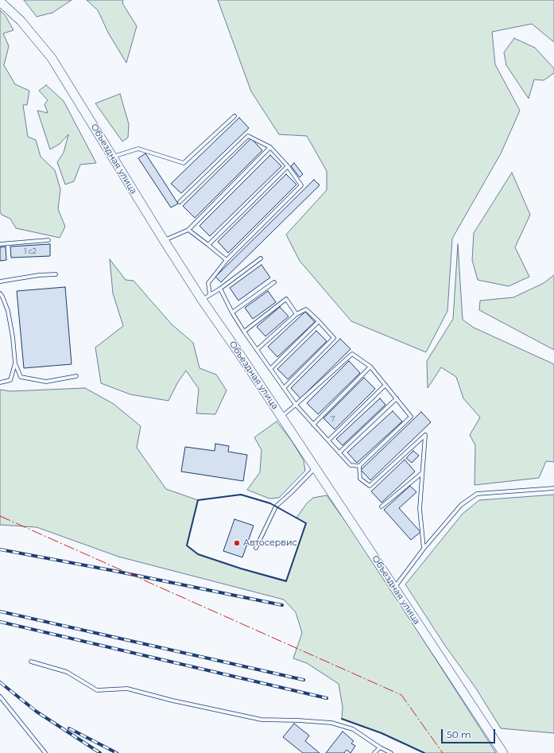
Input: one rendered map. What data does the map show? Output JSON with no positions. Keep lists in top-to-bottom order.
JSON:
{
  "streets": {
    "main road": ["Объездная улица"]
  },
  "places": ["Автосервис"],
  "house_numbers": ["1 с2", "7"],
  "scale_bar": "50 m"
}
